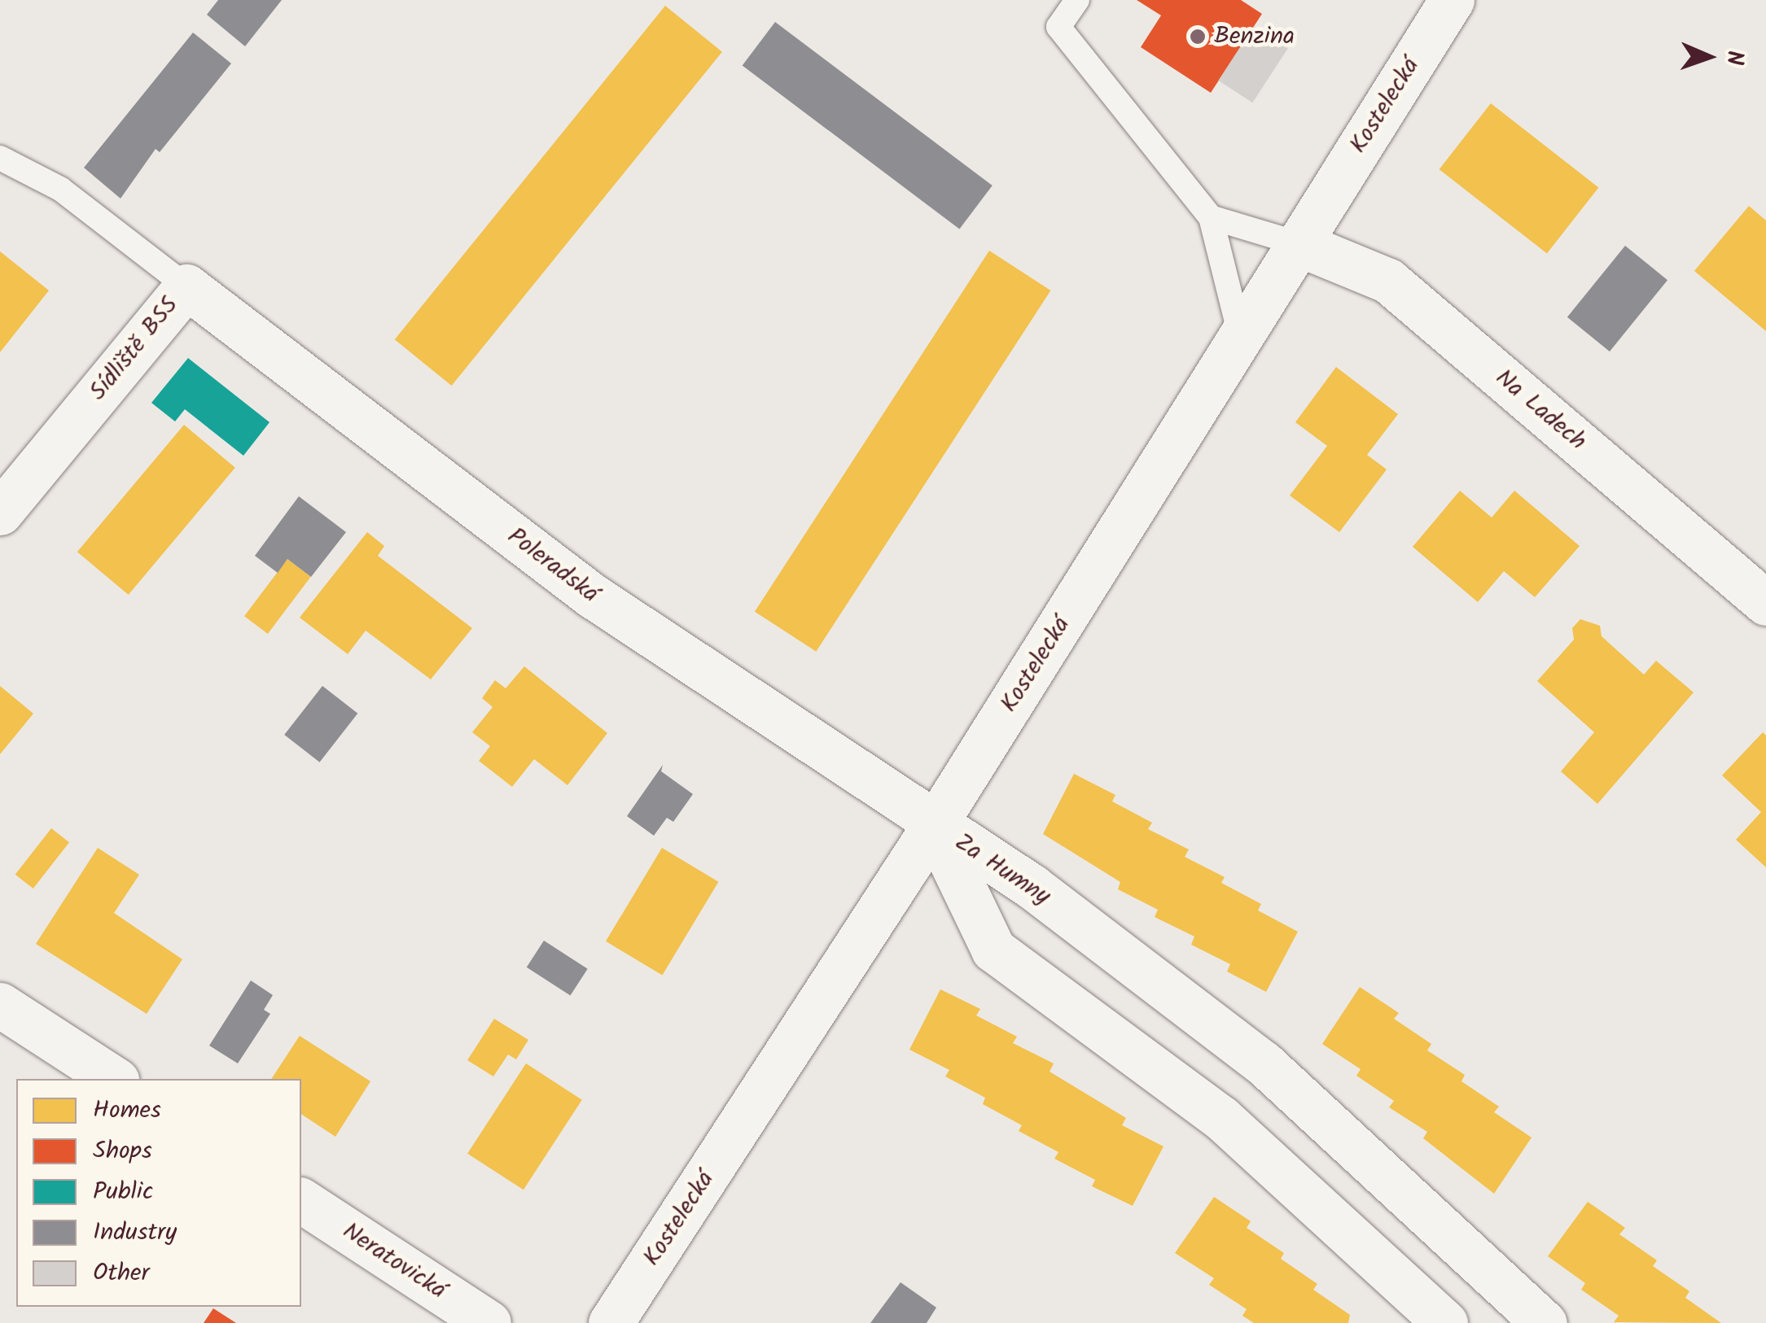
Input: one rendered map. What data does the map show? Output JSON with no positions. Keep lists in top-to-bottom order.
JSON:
{
  "streets": {
    "street": [
      "Kostelecká",
      "Sídliště BSS",
      "Na Ladech",
      "Poleradská",
      "Za Humny",
      "Neratovická"
    ]
  },
  "crossings": [
    ["Kostelecká", "Na Ladech"],
    ["Kostelecká", "Poleradská"],
    ["Kostelecká", "Za Humny"],
    ["Sídliště BSS", "Poleradská"],
    ["Poleradská", "Za Humny"]
  ],
  "places": ["Benzina"],
  "legend": [
    "Homes",
    "Shops",
    "Public",
    "Industry",
    "Other"
  ],
  "north": "right"
}
